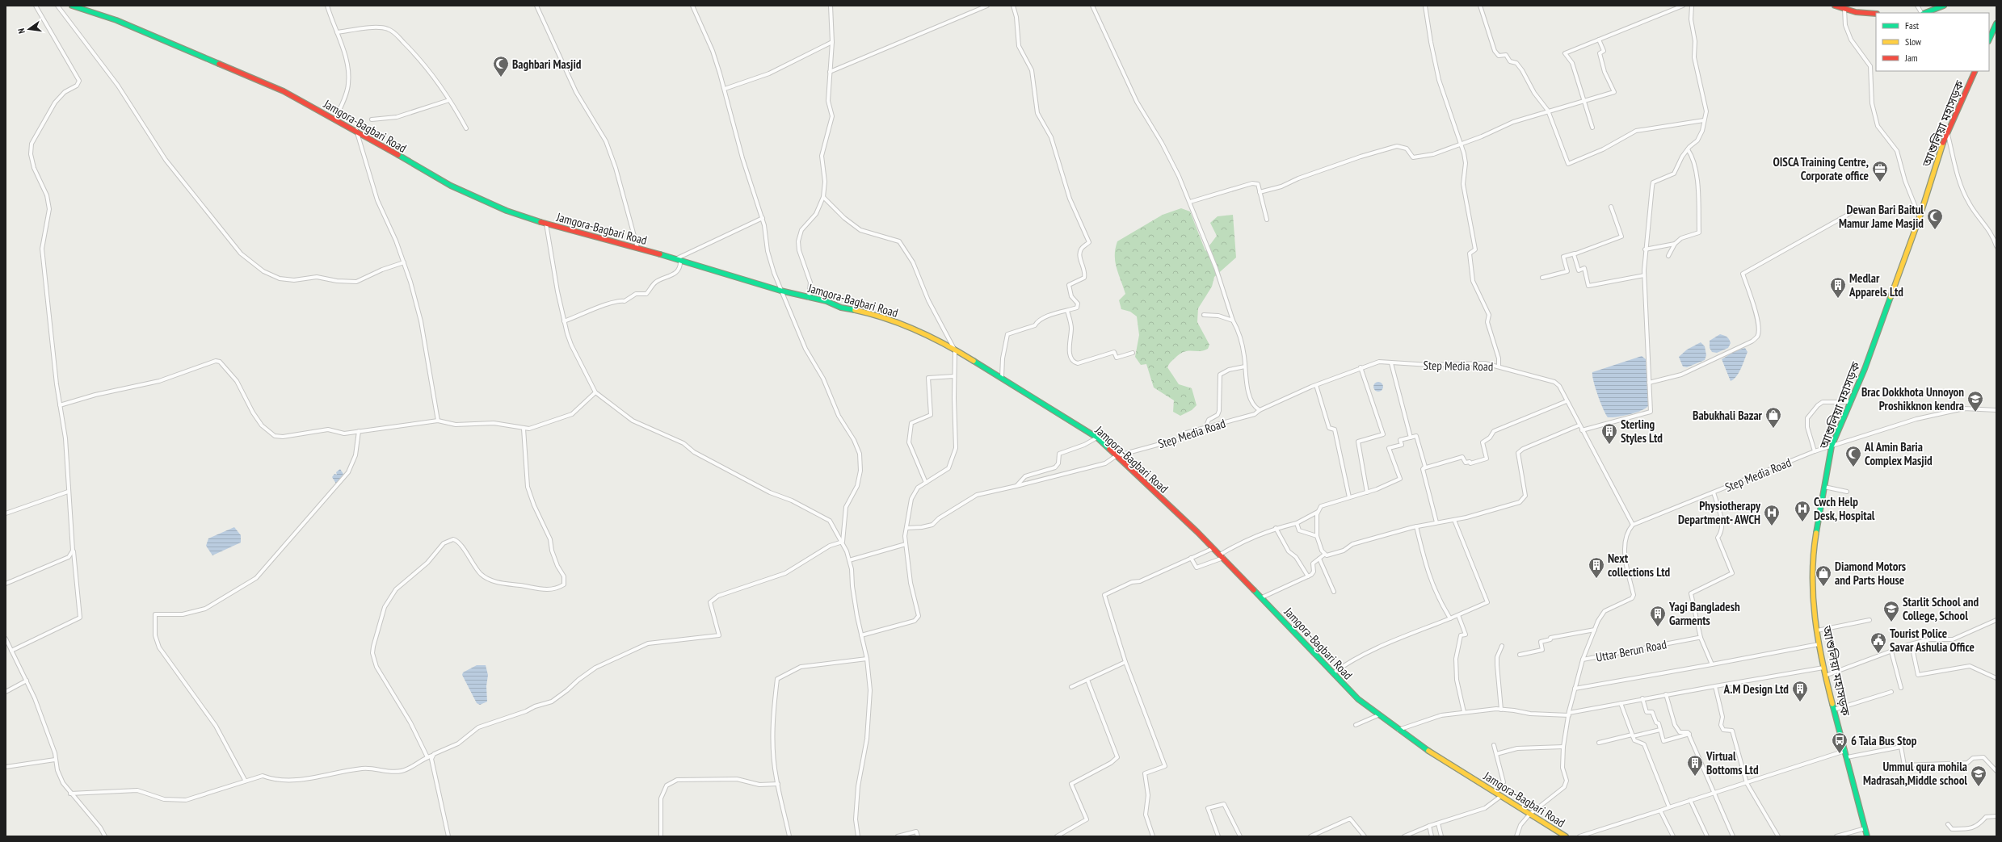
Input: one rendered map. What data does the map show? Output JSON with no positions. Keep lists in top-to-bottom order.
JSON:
{
  "streets": {
    "main road": ["আশুলিয়া মহাসড়ক", "Jamgora-Bagbari Road"],
    "street": ["Step Media Road", "Uttar Berun Road"]
  },
  "crossings": [
    ["আশুলিয়া মহাসড়ক", "Step Media Road"],
    ["Jamgora-Bagbari Road", "Step Media Road"],
    ["Step Media Road", "Uttar Berun Road"]
  ],
  "places": {
    "mosque": ["Baghbari Masjid", "Dewan Bari Baitul Mamur Jame Masjid", "Al Amin Baria Complex Masjid"],
    "office": ["OISCA Training Centre, Corporate office"],
    "building": [
      "Medlar Apparels Ltd",
      "Sterling Styles Ltd",
      "Next collections Ltd",
      "Yagi Bangladesh Garments",
      "A.M Design Ltd",
      "Virtual Bottoms Ltd"
    ],
    "school or university": ["Brac Dokkhota Unnoyon Proshikknon kendra", "Starlit School and College, School", "Ummul qura mohila Madrasah,Middle school"],
    "shop": ["Babukhali Bazar", "Diamond Motors and Parts House"],
    "hospital": ["Cwch Help Desk, Hospital", "Physiotherapy Department- AWCH"],
    "public building": ["Tourist Police Savar Ashulia Office"],
    "bus stop": ["6 Tala Bus Stop"]
  },
  "legend": ["Fast", "Slow", "Jam"],
  "north": "left"
}
